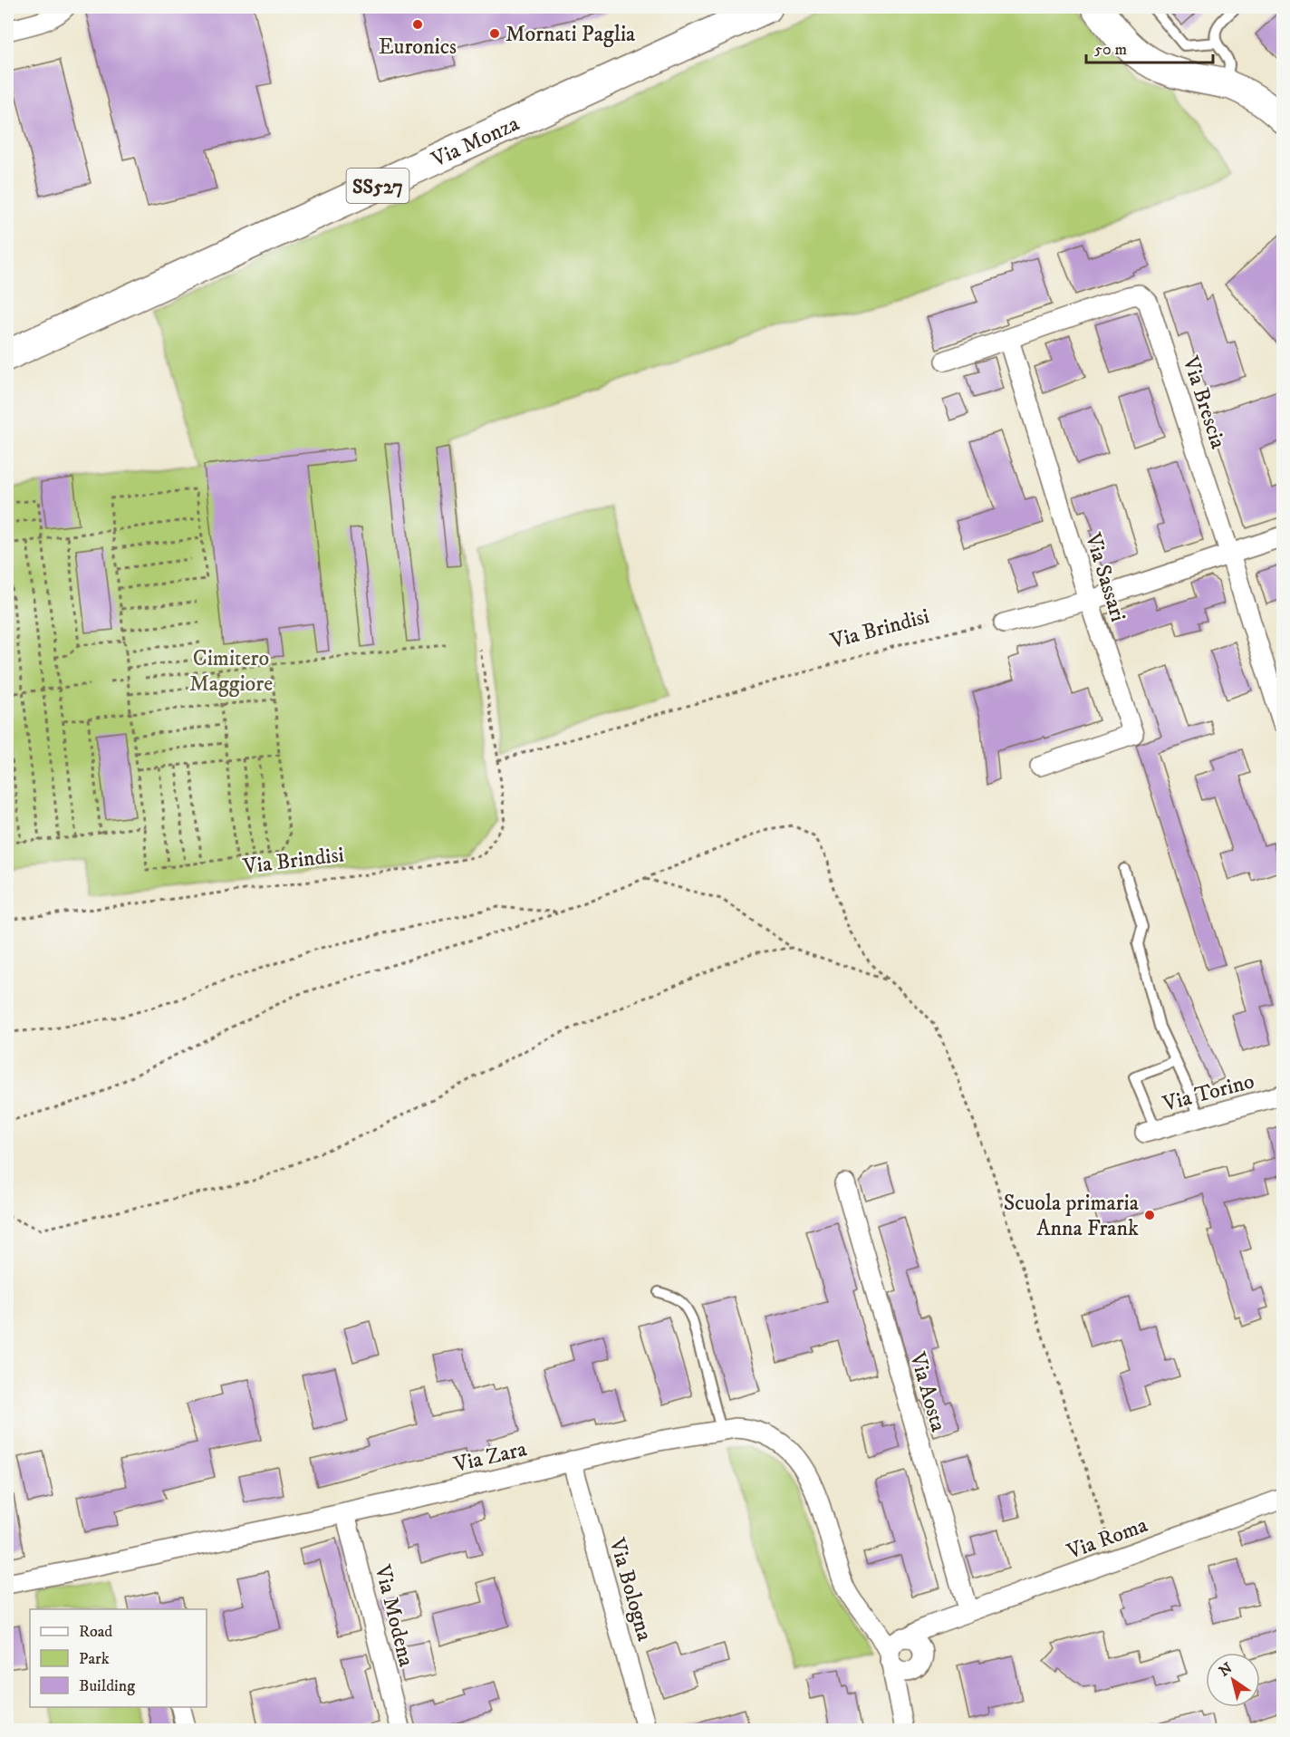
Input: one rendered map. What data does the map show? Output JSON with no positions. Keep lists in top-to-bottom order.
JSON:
{
  "streets": {
    "main road": ["Via Monza", "SS527"],
    "street": [
      "Via Brescia",
      "Via Sassari",
      "Via Torino",
      "Via Aosta",
      "Via Zara",
      "Via Roma",
      "Via Bologna",
      "Via Modena"
    ],
    "path": ["Via Brindisi"]
  },
  "crossings": [
    ["Via Brescia", "Via Sassari"],
    ["Via Aosta", "Via Roma"],
    ["Via Zara", "Via Roma"],
    ["Via Zara", "Via Bologna"],
    ["Via Zara", "Via Modena"]
  ],
  "parks": ["Cimitero Maggiore"],
  "places": ["Euronics", "Mornati Paglia", "Scuola primaria Anna Frank"],
  "legend": ["Road", "Park", "Building"],
  "scale_bar": "50 m",
  "north": "top left"
}
